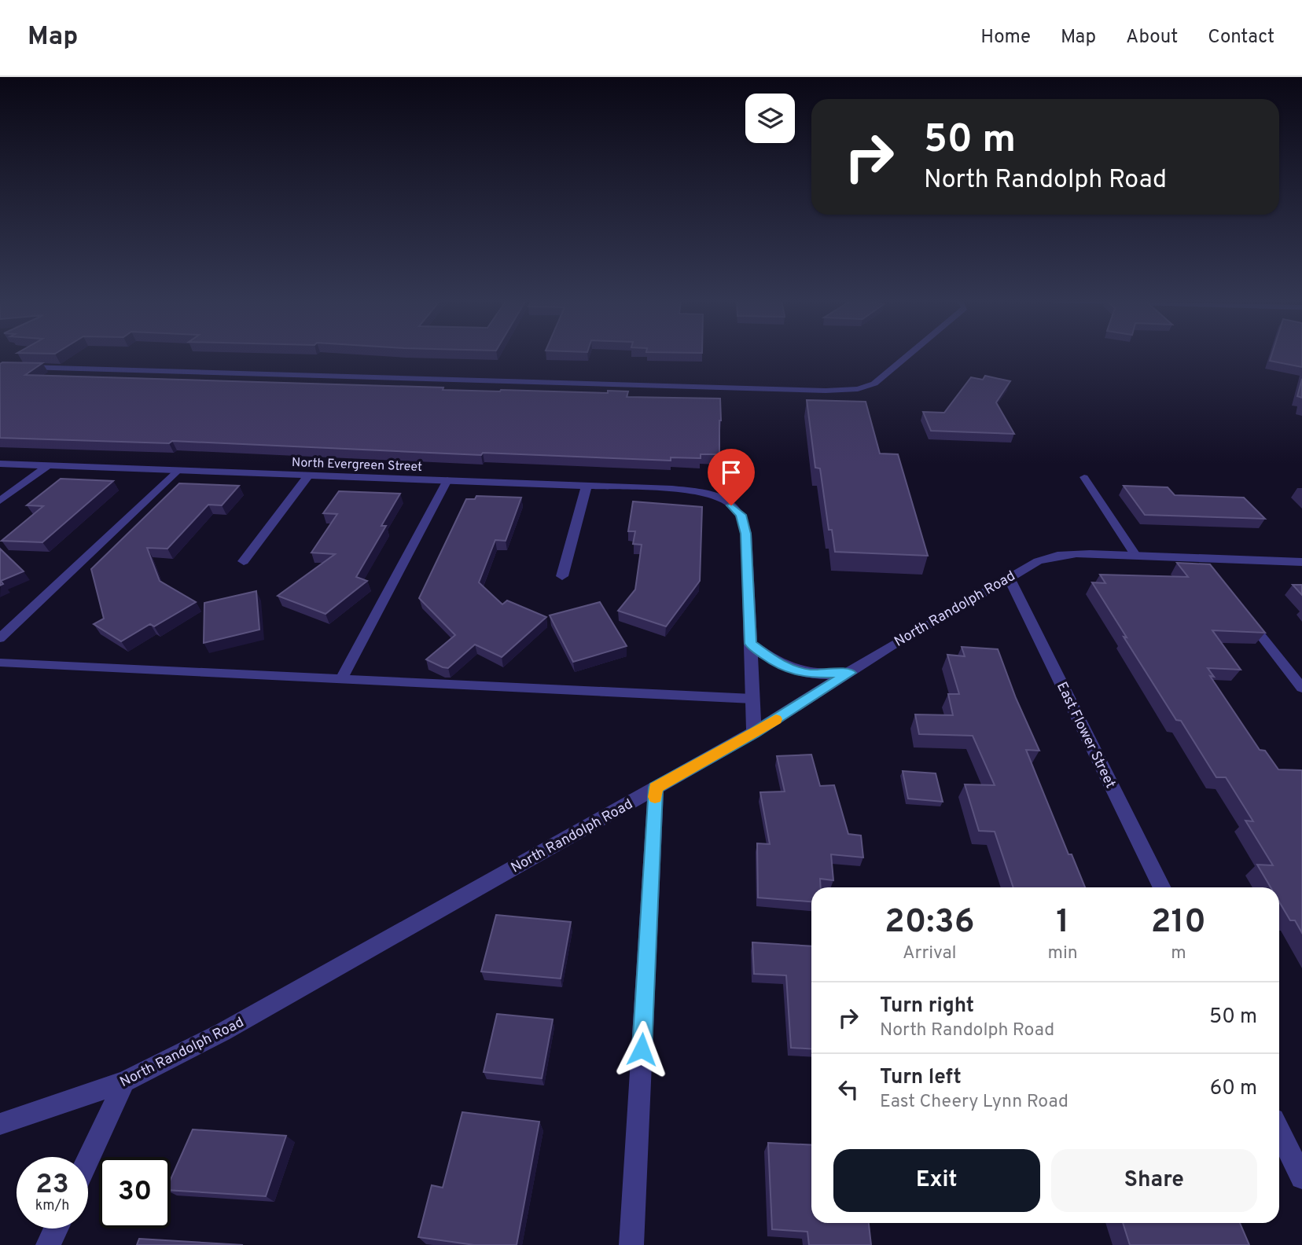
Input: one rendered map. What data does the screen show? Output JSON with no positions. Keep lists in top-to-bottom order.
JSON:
{
  "streets": {
    "street": ["North Evergreen Street", "North Randolph Road", "East Flower Street"]
  },
  "crossings": [
    ["North Randolph Road", "East Flower Street"]
  ],
  "page": {
    "header": "Map",
    "nav": [
      "Home",
      "Map",
      "About",
      "Contact"
    ],
    "turn": ["50 m", "North Randolph Road"],
    "eta": [
      "20:36",
      "Arrival",
      "1",
      "min",
      "210",
      "m"
    ],
    "list": [
      {
        "name": "Turn right",
        "note": "North Randolph Road",
        "value": "50 m"
      },
      {
        "name": "Turn left",
        "note": "East Cheery Lynn Road",
        "value": "60 m"
      }
    ],
    "buttons": ["Exit", "Share"],
    "speed": "23 km/h",
    "limit": "30"
  }
}
